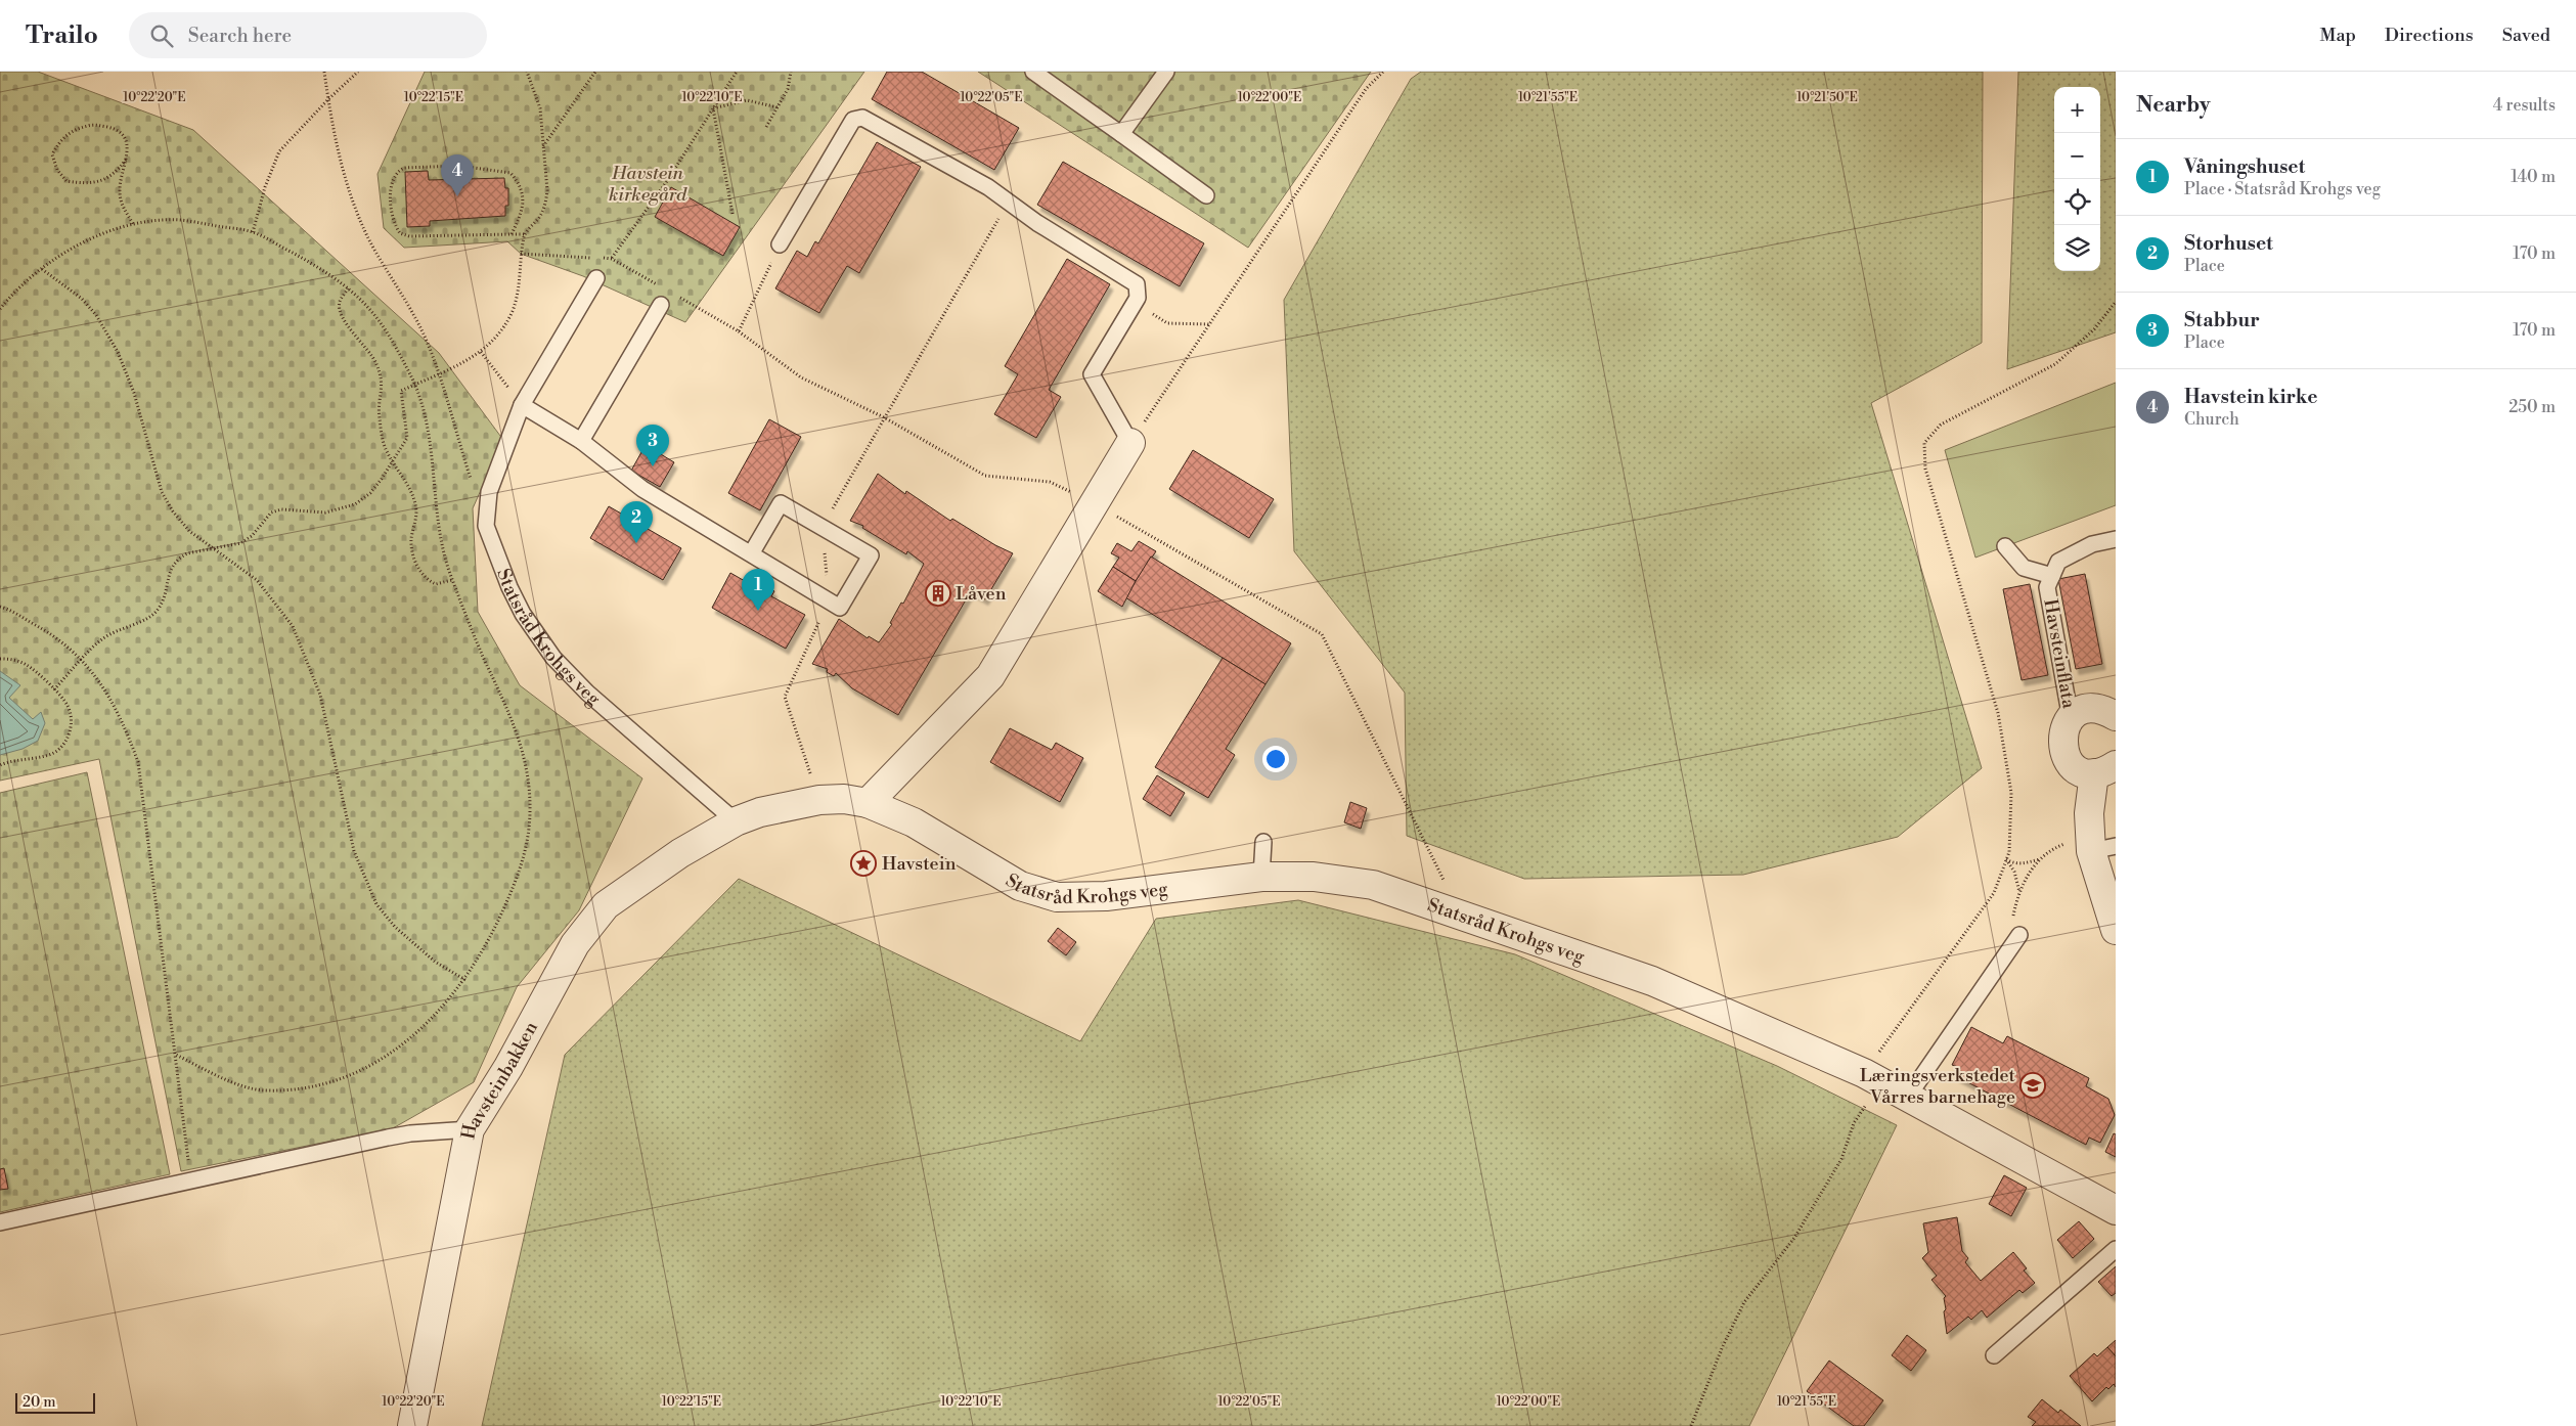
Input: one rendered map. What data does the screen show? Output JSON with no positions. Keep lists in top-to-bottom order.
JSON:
{
  "streets": {
    "street": ["Statsråd Krohgs veg", "Havsteinflata", "Havsteinbakken"]
  },
  "crossings": [
    ["Statsråd Krohgs veg", "Havsteinbakken"]
  ],
  "parks": ["Havstein kirkegård"],
  "places": {
    "building": ["Låven"],
    "place": ["Havstein"],
    "school or university": ["Læringsverkstedet Vårres barnehage"]
  },
  "scale_bar": "20 m",
  "page": {
    "header": "Trailo",
    "search": "Search here",
    "nav": ["Map", "Directions", "Saved"],
    "heading": ["Nearby", "4 results"],
    "map_buttons": ["+", "−"],
    "list": [
      {
        "mark": "1",
        "name": "Våningshuset",
        "note": "Place · Statsråd Krohgs veg",
        "value": "140 m"
      },
      {
        "mark": "2",
        "name": "Storhuset",
        "note": "Place",
        "value": "170 m"
      },
      {
        "mark": "3",
        "name": "Stabbur",
        "note": "Place",
        "value": "170 m"
      },
      {
        "mark": "4",
        "name": "Havstein kirke",
        "note": "Church",
        "value": "250 m"
      }
    ],
    "pins": [
      "4",
      "3",
      "2",
      "1"
    ],
    "scale": "20 m"
  },
  "coordinates": [
    "10°22'20\"E",
    "10°22'15\"E",
    "10°22'10\"E",
    "10°22'05\"E",
    "10°22'00\"E",
    "10°21'55\"E",
    "10°21'50\"E"
  ]
}
